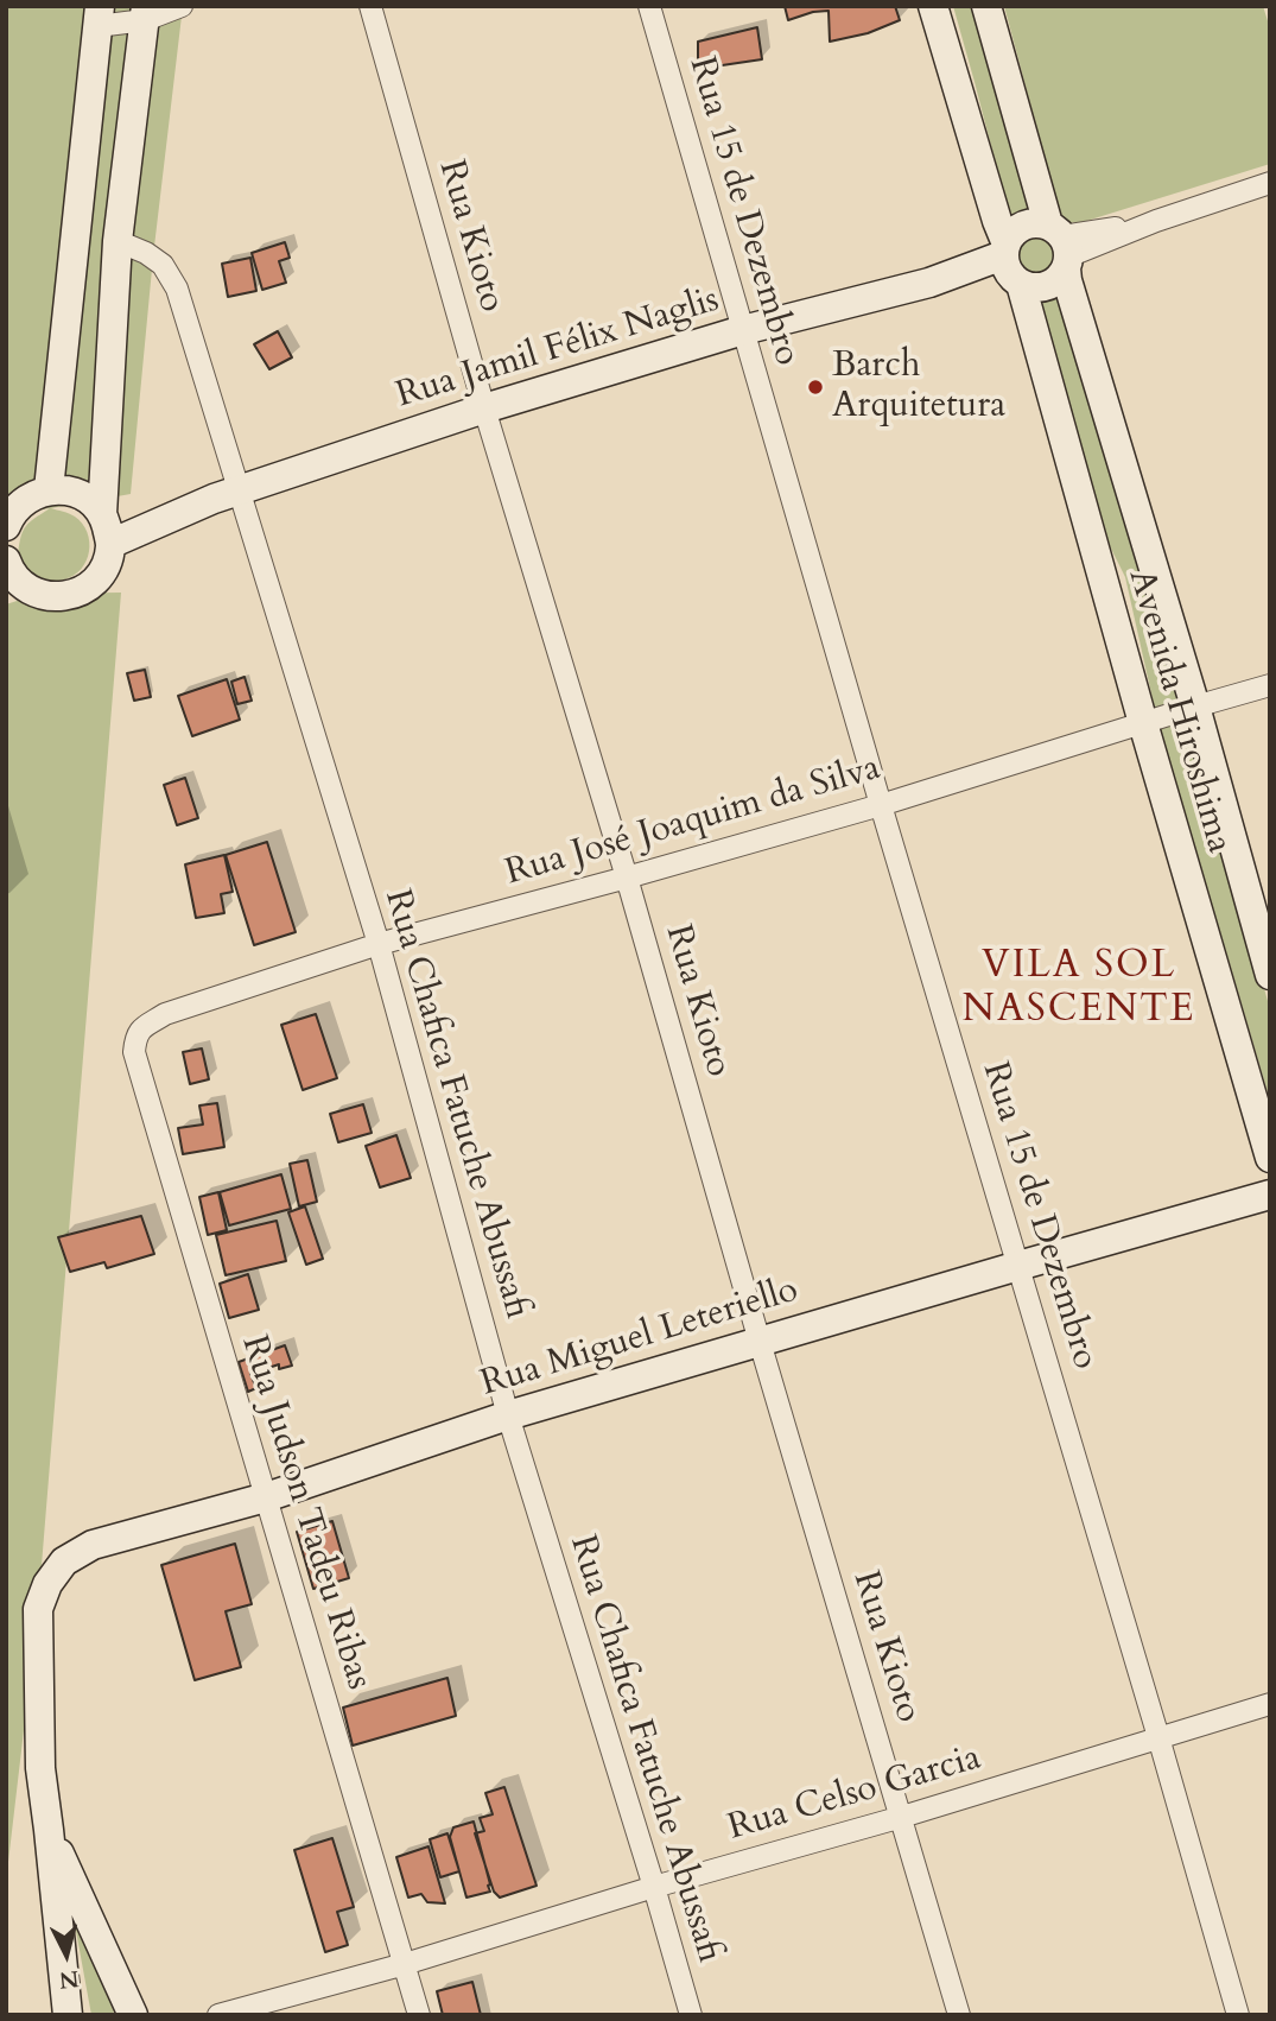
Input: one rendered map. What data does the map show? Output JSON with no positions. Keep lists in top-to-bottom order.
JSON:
{
  "streets": {
    "main road": ["Rua Jamil Félix Naglis", "Avenida Hiroshima", "Rua Miguel Leteriello"],
    "street": [
      "Rua 15 de Dezembro",
      "Rua Kioto",
      "Rua José Joaquim da Silva",
      "Rua Chafica Fatuche Abussafi",
      "Rua Judson Tadeu Ribas",
      "Rua Celso Garcia"
    ]
  },
  "crossings": [
    ["Rua 15 de Dezembro", "Rua Jamil Félix Naglis"],
    ["Rua 15 de Dezembro", "Rua José Joaquim da Silva"],
    ["Rua 15 de Dezembro", "Rua Miguel Leteriello"],
    ["Rua 15 de Dezembro", "Rua Celso Garcia"],
    ["Rua Kioto", "Rua Jamil Félix Naglis"],
    ["Rua Kioto", "Rua José Joaquim da Silva"],
    ["Rua Kioto", "Rua Miguel Leteriello"],
    ["Rua Kioto", "Rua Celso Garcia"],
    ["Rua Jamil Félix Naglis", "Avenida Hiroshima"],
    ["Rua Jamil Félix Naglis", "Rua Chafica Fatuche Abussafi"],
    ["Avenida Hiroshima", "Rua José Joaquim da Silva"],
    ["Rua José Joaquim da Silva", "Rua Chafica Fatuche Abussafi"],
    ["Rua José Joaquim da Silva", "Rua Judson Tadeu Ribas"],
    ["Rua Chafica Fatuche Abussafi", "Rua Miguel Leteriello"],
    ["Rua Chafica Fatuche Abussafi", "Rua Celso Garcia"],
    ["Rua Miguel Leteriello", "Rua Judson Tadeu Ribas"],
    ["Rua Judson Tadeu Ribas", "Rua Celso Garcia"]
  ],
  "districts": ["VILA SOL NASCENTE"],
  "places": ["Barch Arquitetura"],
  "north": "bottom"
}
